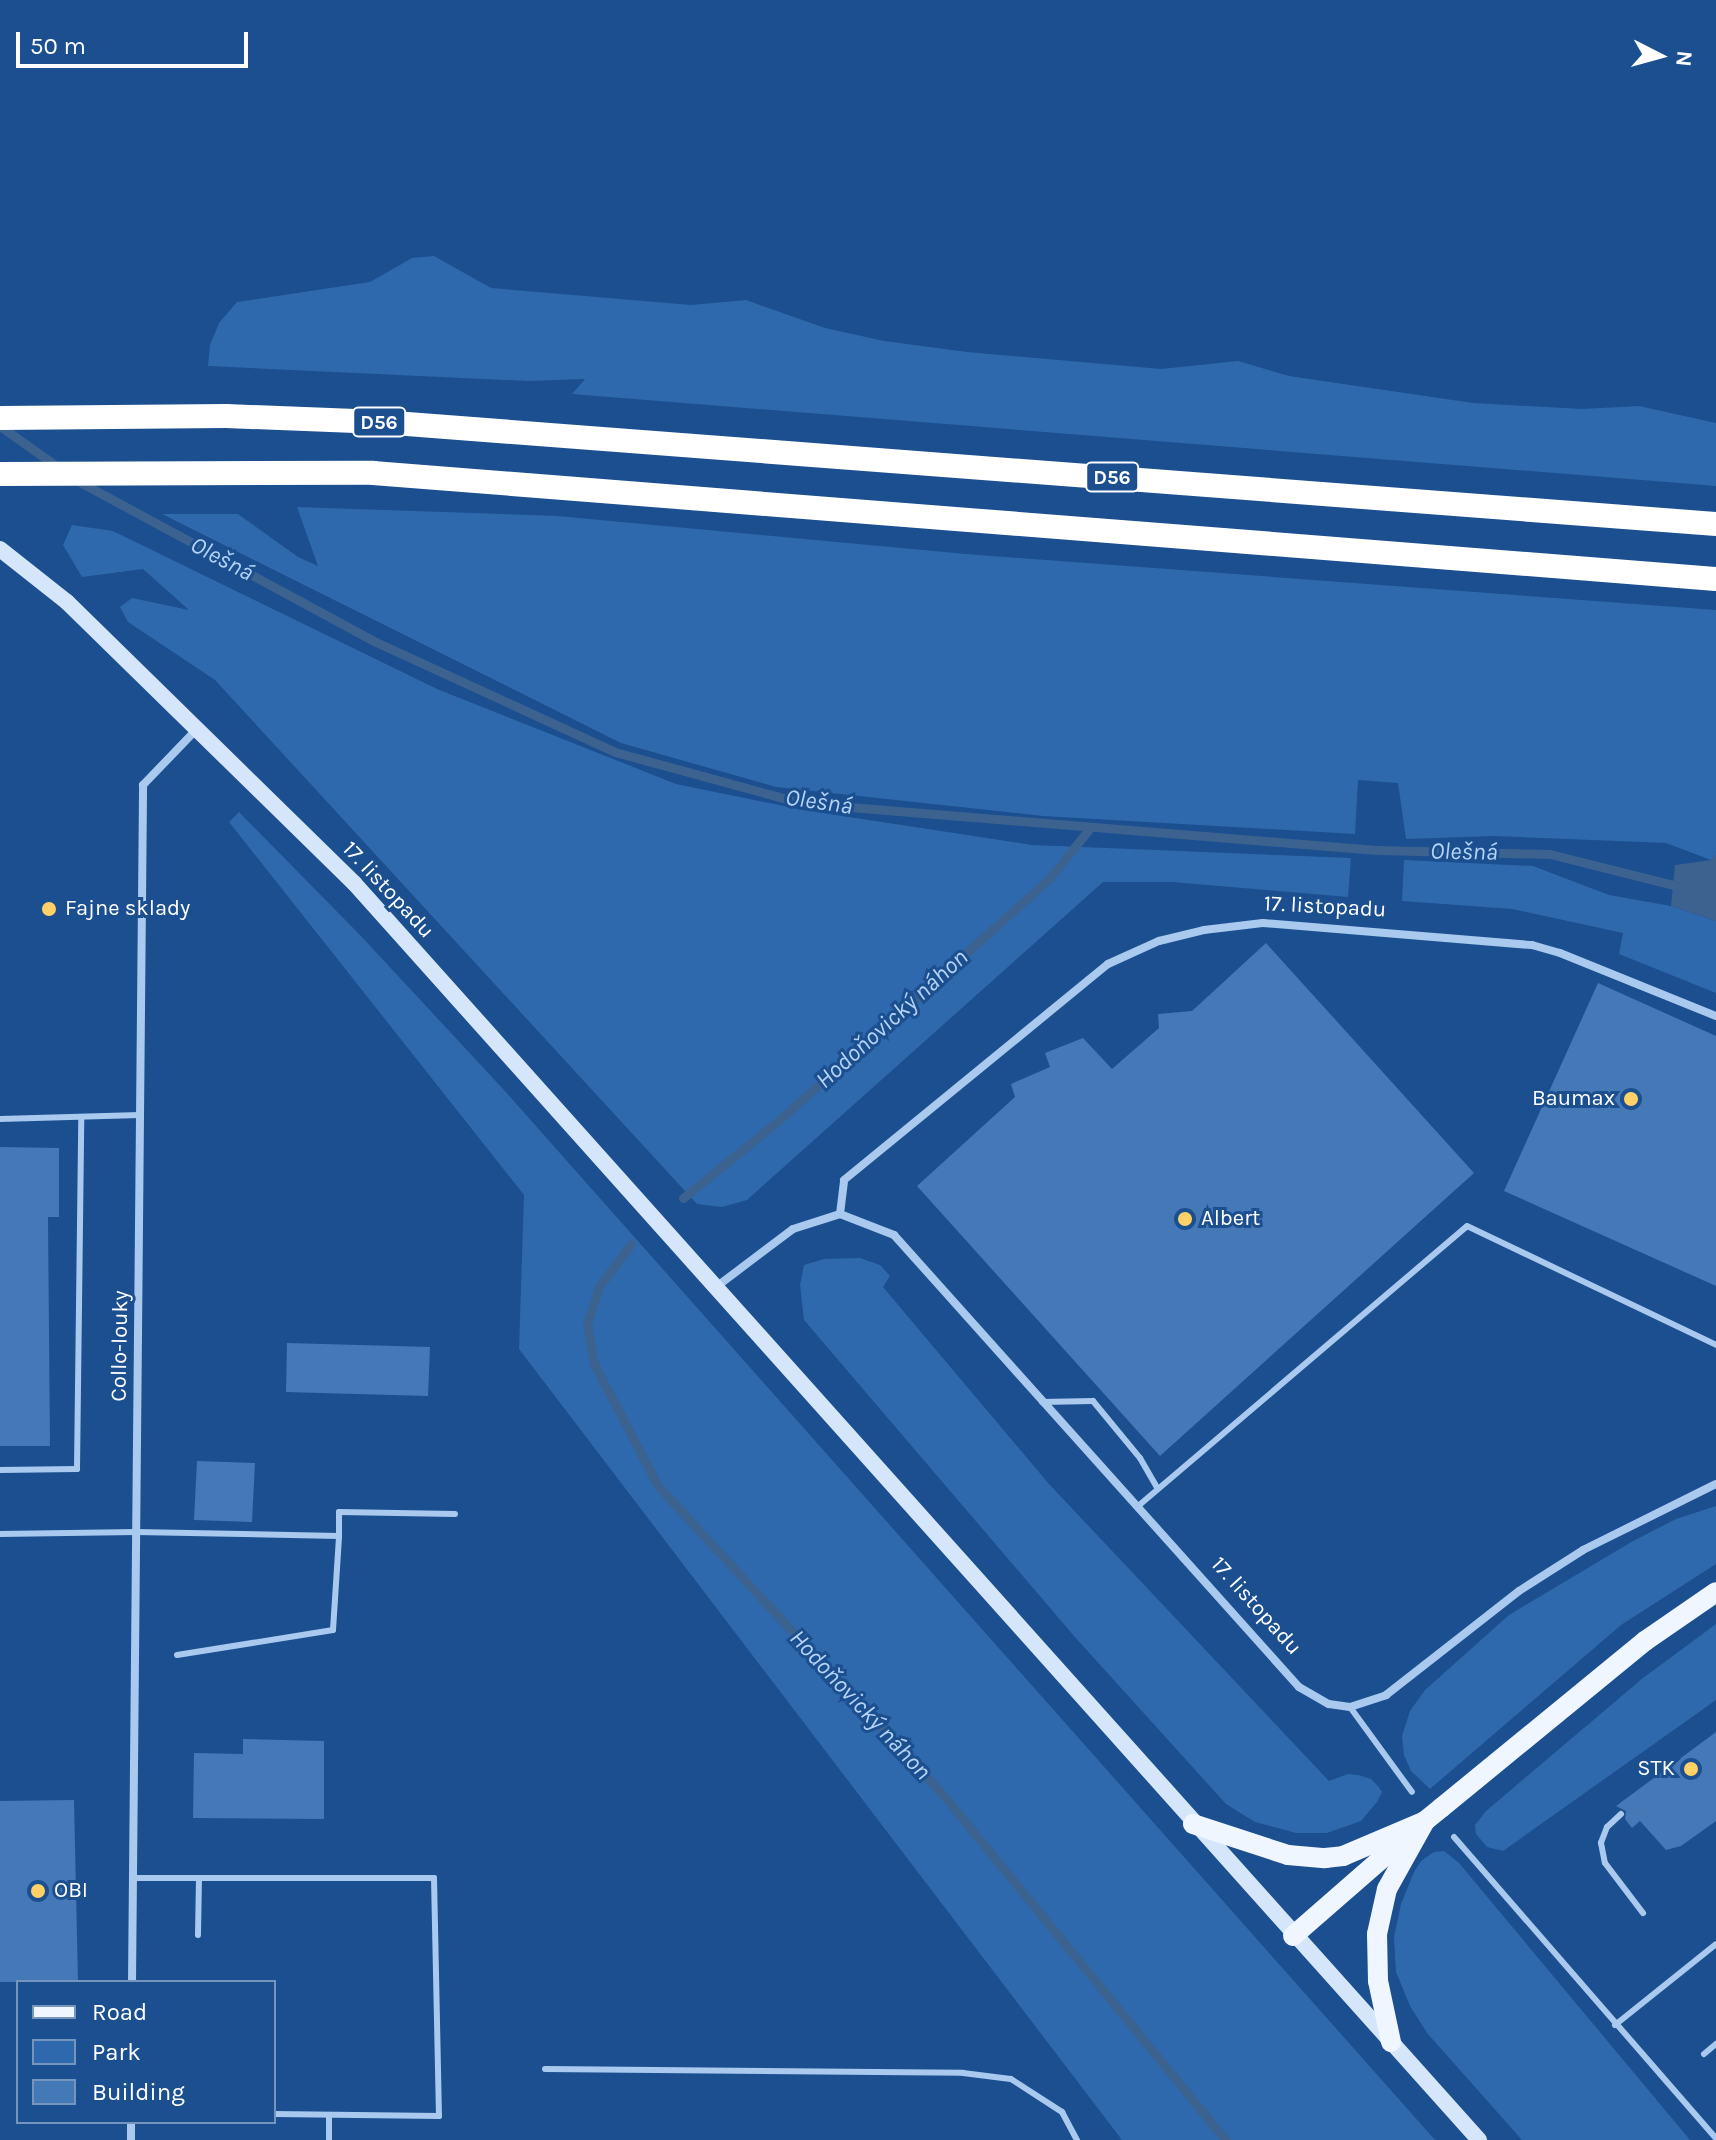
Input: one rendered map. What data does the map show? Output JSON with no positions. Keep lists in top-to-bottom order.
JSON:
{
  "streets": {
    "highway": ["D56"],
    "main road": ["17. listopadu"],
    "street": ["Collo-louky"]
  },
  "crossings": [
    ["17. listopadu", "Collo-louky"]
  ],
  "water": ["Olešná", "Hodoňovický náhon"],
  "places": [
    "Fajne sklady",
    "Baumax",
    "Albert",
    "STK",
    "OBI"
  ],
  "legend": ["Road", "Park", "Building"],
  "scale_bar": "50 m",
  "north": "right"
}
